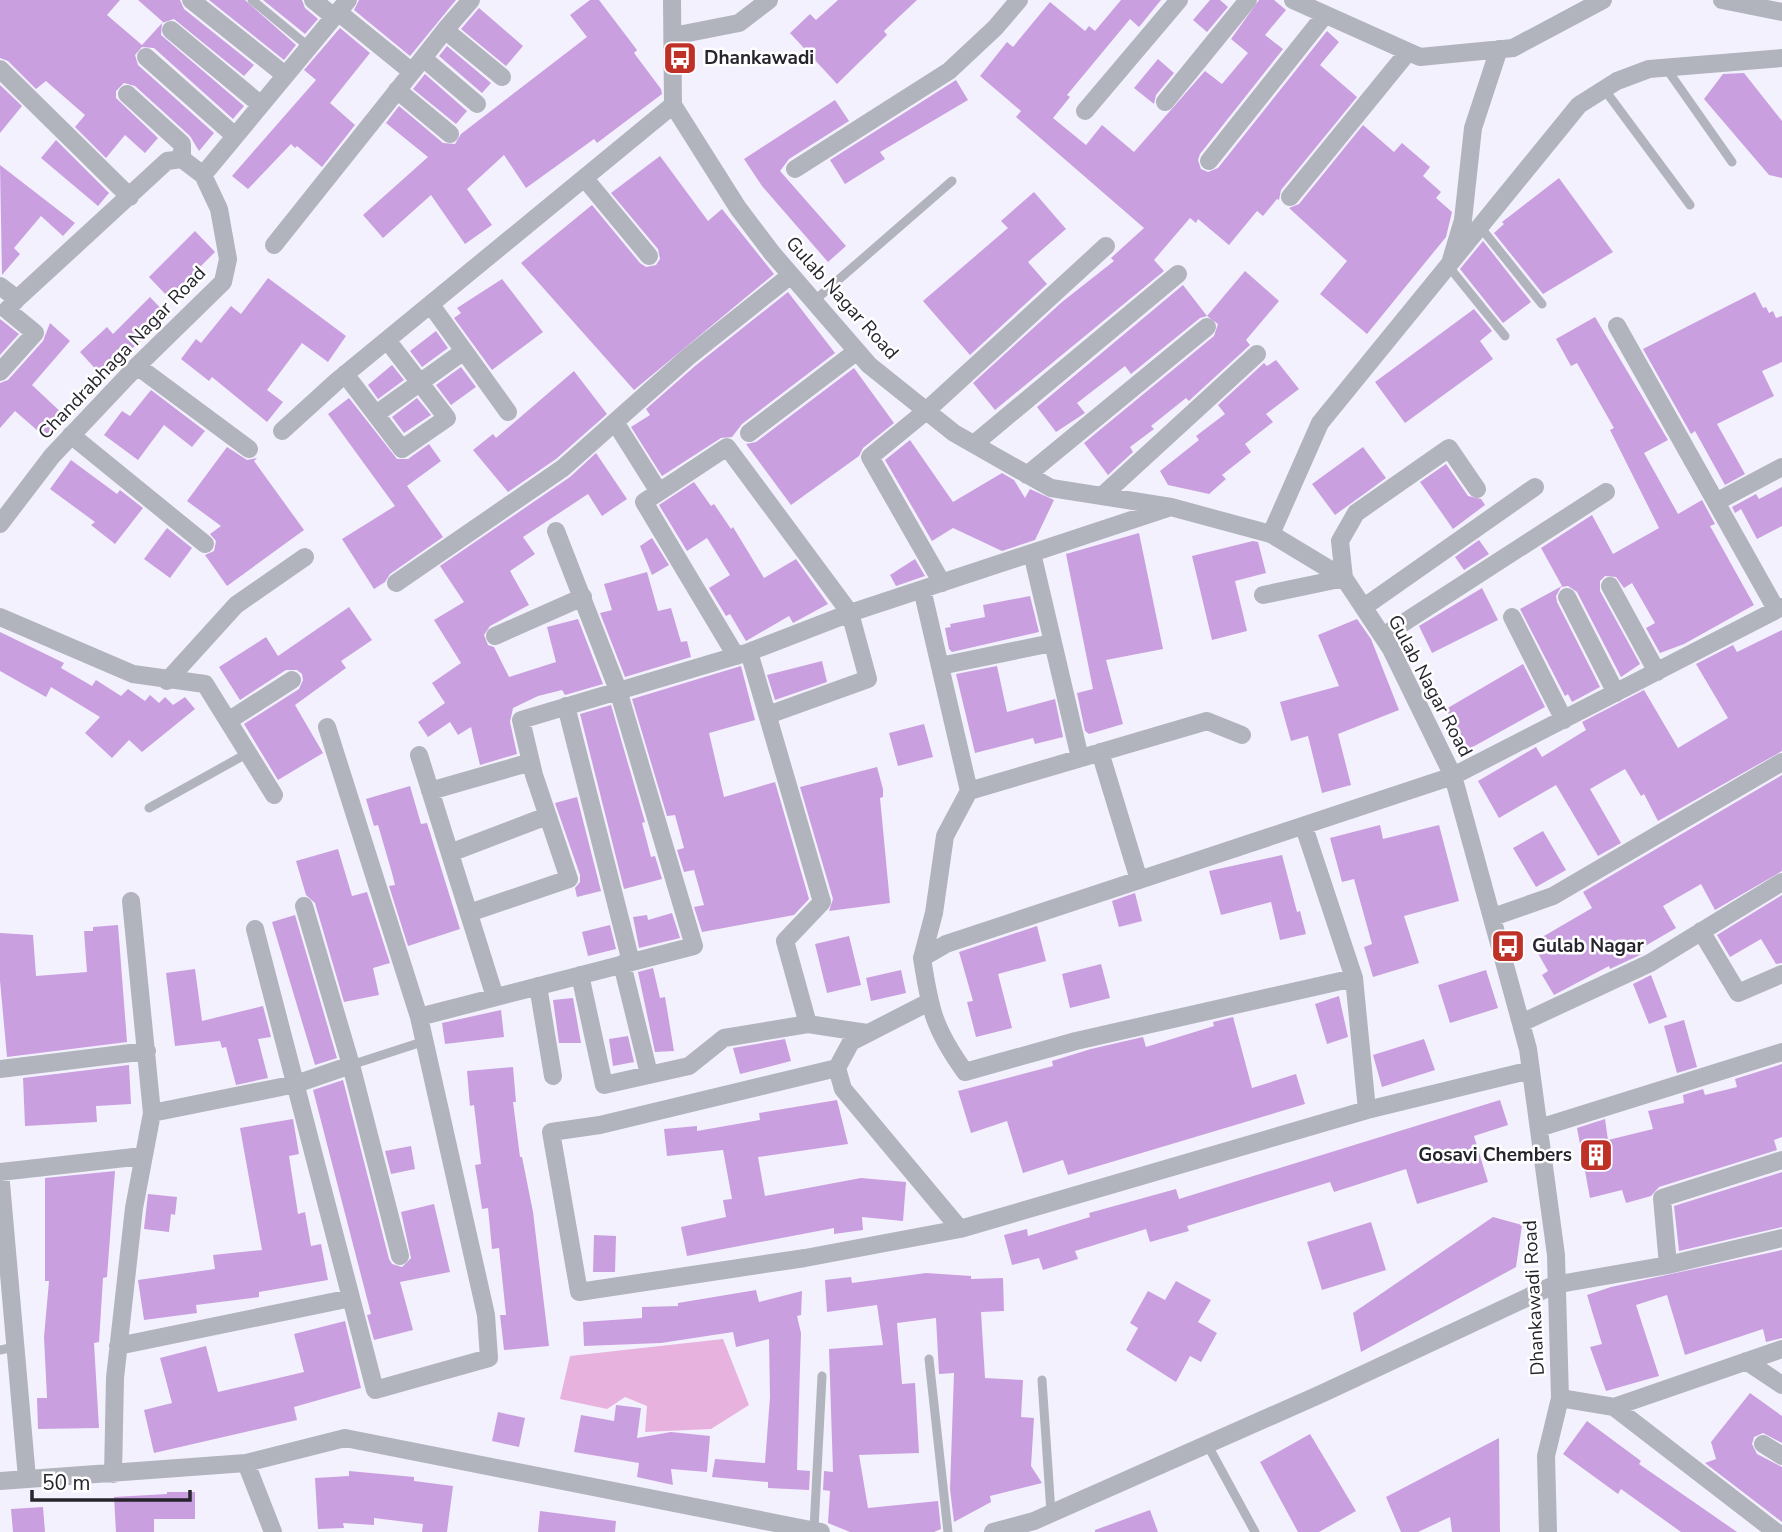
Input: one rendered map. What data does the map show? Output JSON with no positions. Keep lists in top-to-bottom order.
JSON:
{
  "streets": {
    "street": ["Gulab Nagar Road", "Chandrabhaga Nagar Road", "Dhankawadi Road"]
  },
  "crossings": [
    ["Gulab Nagar Road", "Dhankawadi Road"]
  ],
  "places": {
    "bus stop": ["Dhankawadi", "Gulab Nagar"],
    "building": ["Gosavi Chembers"]
  },
  "scale_bar": "50 m"
}
